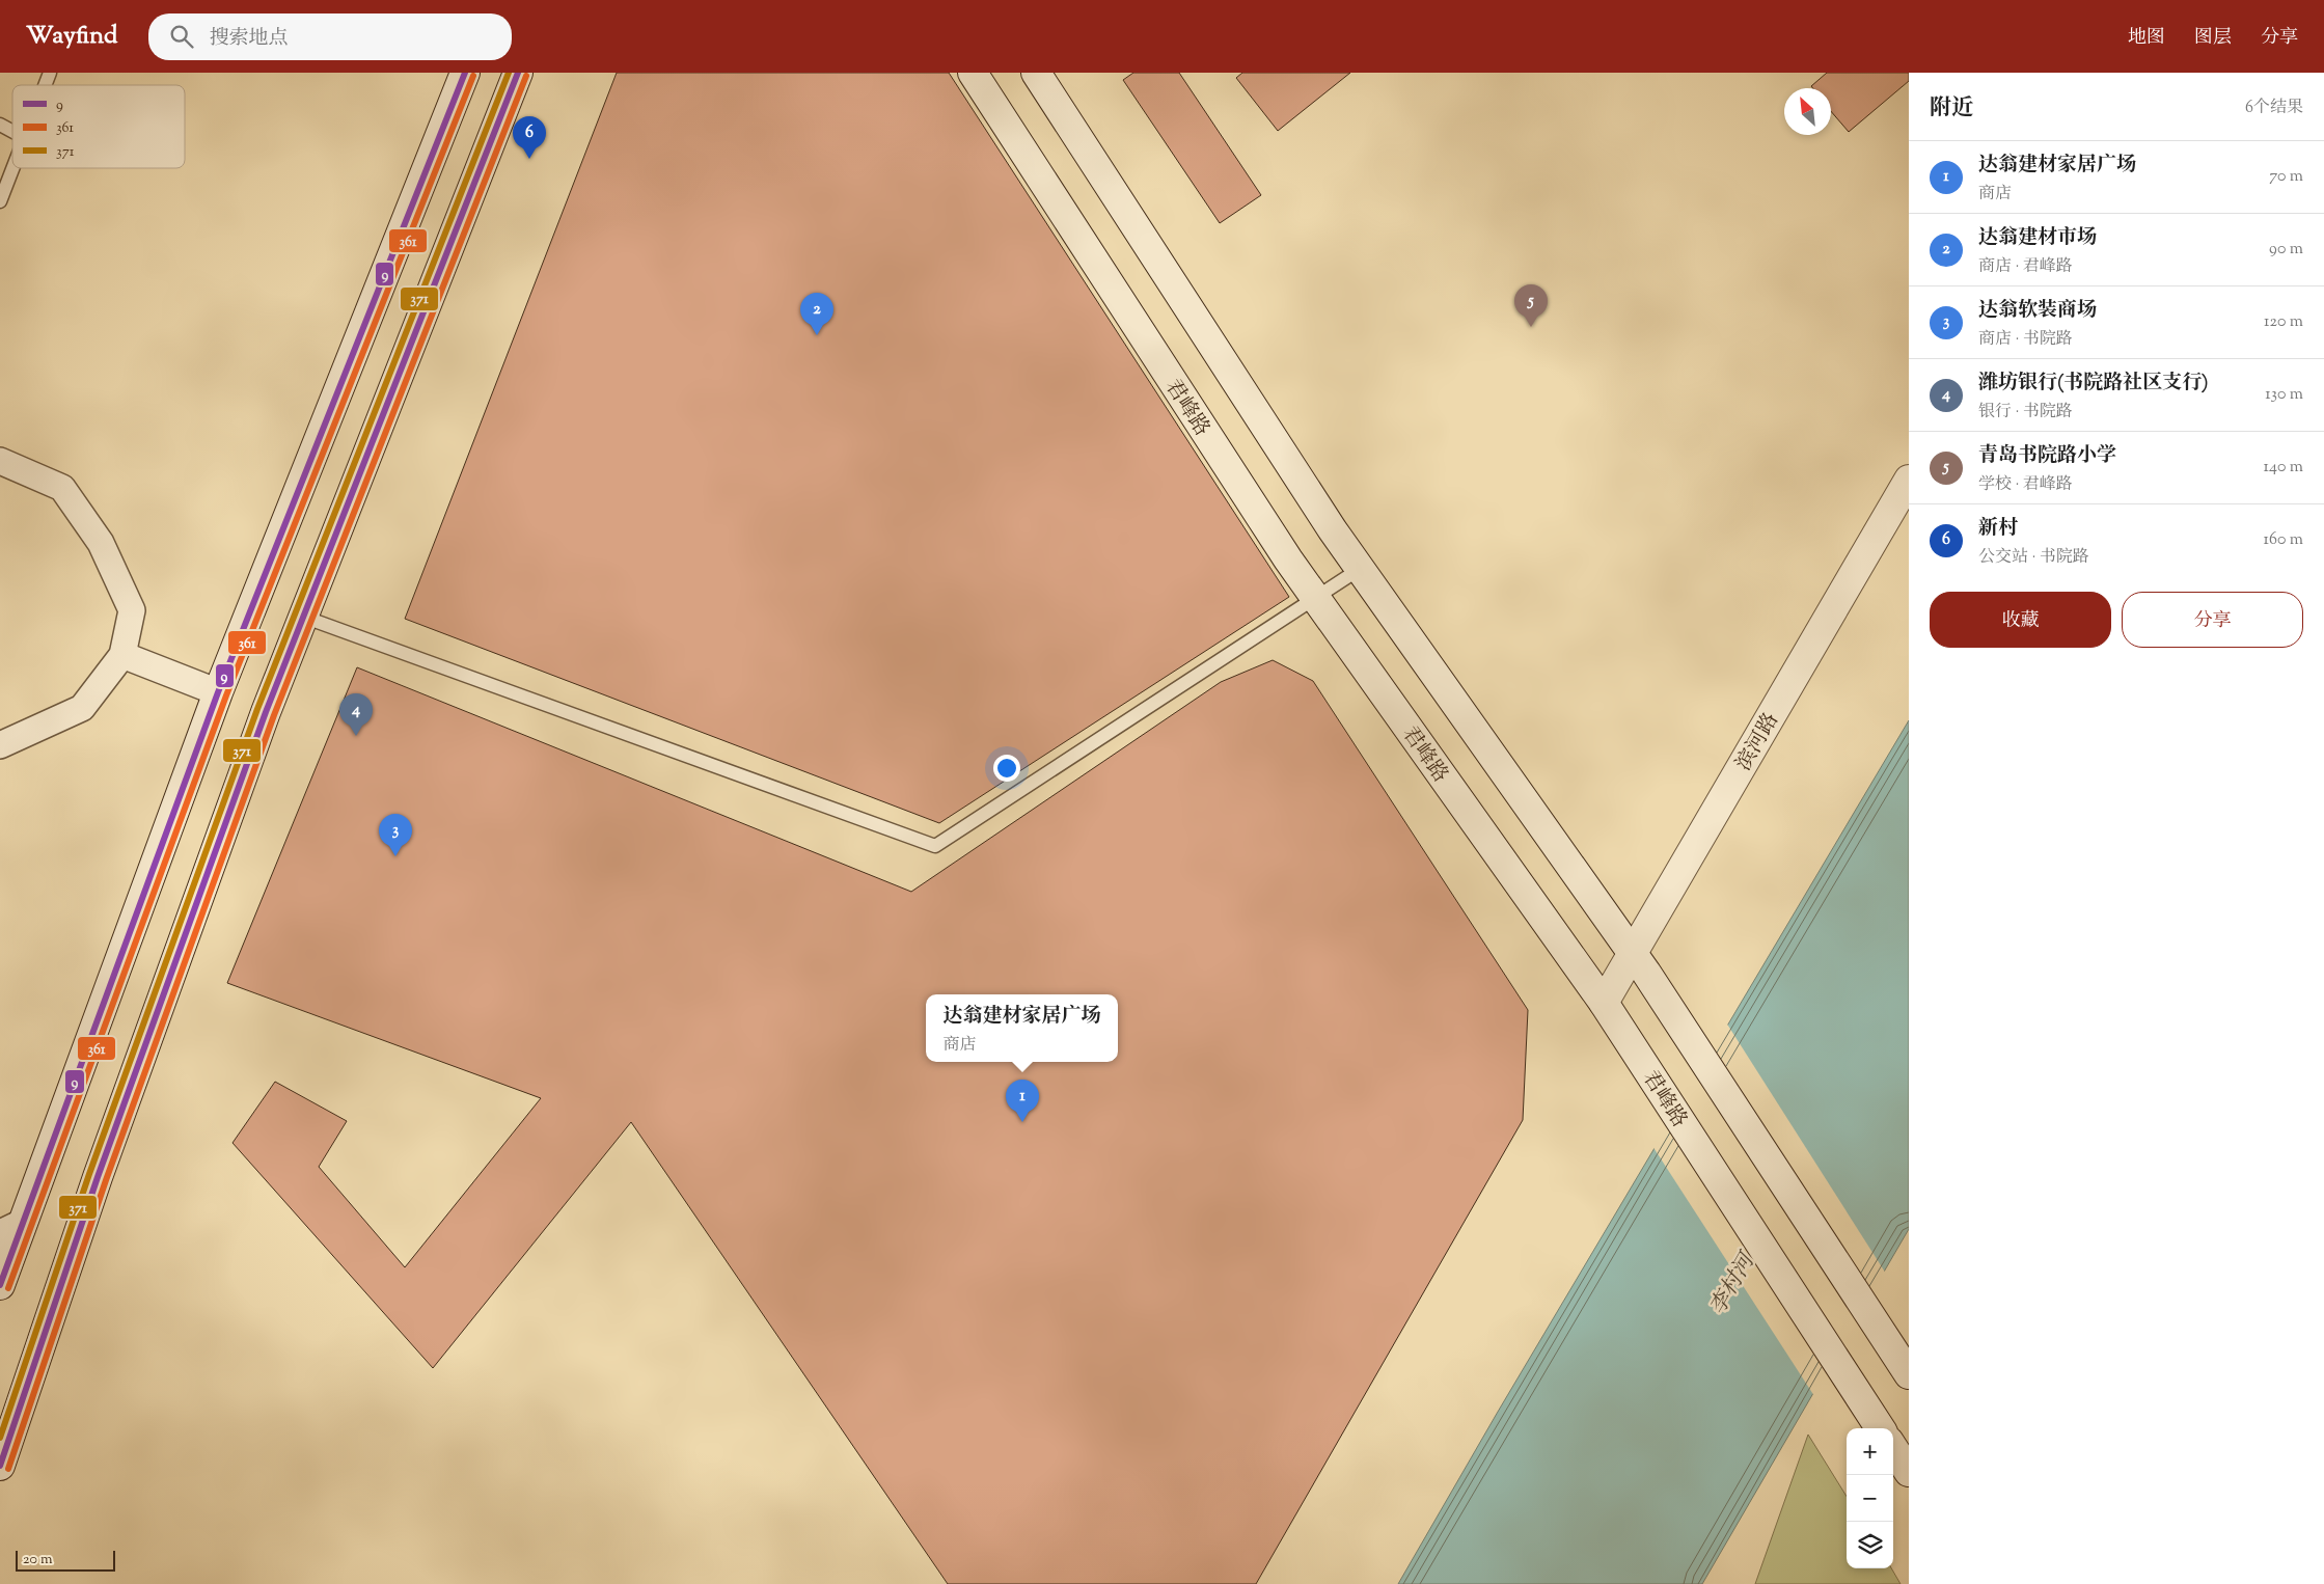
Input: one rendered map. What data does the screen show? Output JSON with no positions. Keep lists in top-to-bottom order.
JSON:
{
  "streets": {
    "main road": ["君峰路", "滨河路"]
  },
  "crossings": [
    ["君峰路", "滨河路"]
  ],
  "water": ["李村河"],
  "lines": ["transit line 9", "transit line 371", "transit line 361"],
  "legend": ["9", "361", "371"],
  "scale_bar": "20 m",
  "north": "top left",
  "page": {
    "header": "Wayfind",
    "search": "搜索地点",
    "nav": ["地图", "图层", "分享"],
    "heading": ["附近", "6个结果"],
    "pins": [
      "6",
      "5",
      "2",
      "4",
      "3",
      "1"
    ],
    "list": [
      {
        "mark": "1",
        "name": "达翁建材家居广场",
        "note": "商店",
        "value": "70 m"
      },
      {
        "mark": "2",
        "name": "达翁建材市场",
        "note": "商店 · 君峰路",
        "value": "90 m"
      },
      {
        "mark": "3",
        "name": "达翁软装商场",
        "note": "商店 · 书院路",
        "value": "120 m"
      },
      {
        "mark": "4",
        "name": "潍坊银行(书院路社区支行)",
        "note": "银行 · 书院路",
        "value": "130 m"
      },
      {
        "mark": "5",
        "name": "青岛书院路小学",
        "note": "学校 · 君峰路",
        "value": "140 m"
      },
      {
        "mark": "6",
        "name": "新村",
        "note": "公交站 · 书院路",
        "value": "160 m"
      }
    ],
    "buttons": ["收藏", "分享"],
    "popup": ["达翁建材家居广场", "商店"],
    "map_buttons": ["+", "−"],
    "scale": "20 m"
  }
}
